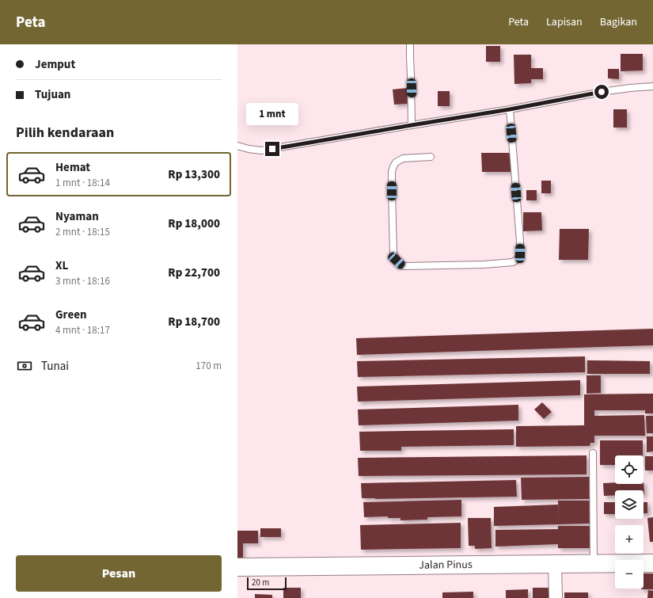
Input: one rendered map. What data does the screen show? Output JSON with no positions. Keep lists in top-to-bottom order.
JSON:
{
  "streets": {
    "street": ["Jalan Pinus"]
  },
  "scale_bar": "20 m",
  "page": {
    "header": "Peta",
    "nav": ["Peta", "Lapisan", "Bagikan"],
    "banner": ["Jemput", "Tujuan"],
    "bubble": "1 mnt",
    "heading": "Pilih kendaraan",
    "list": [
      {
        "name": "Hemat",
        "note": "1 mnt · 18:14",
        "value": "Rp 13,300"
      },
      {
        "name": "Nyaman",
        "note": "2 mnt · 18:15",
        "value": "Rp 18,000"
      },
      {
        "name": "XL",
        "note": "3 mnt · 18:16",
        "value": "Rp 22,700"
      },
      {
        "name": "Green",
        "note": "4 mnt · 18:17",
        "value": "Rp 18,700"
      }
    ],
    "pay": ["Tunai", "170 m"],
    "map_buttons": ["+", "−"],
    "buttons": "Pesan",
    "scale": "20 m"
  }
}
